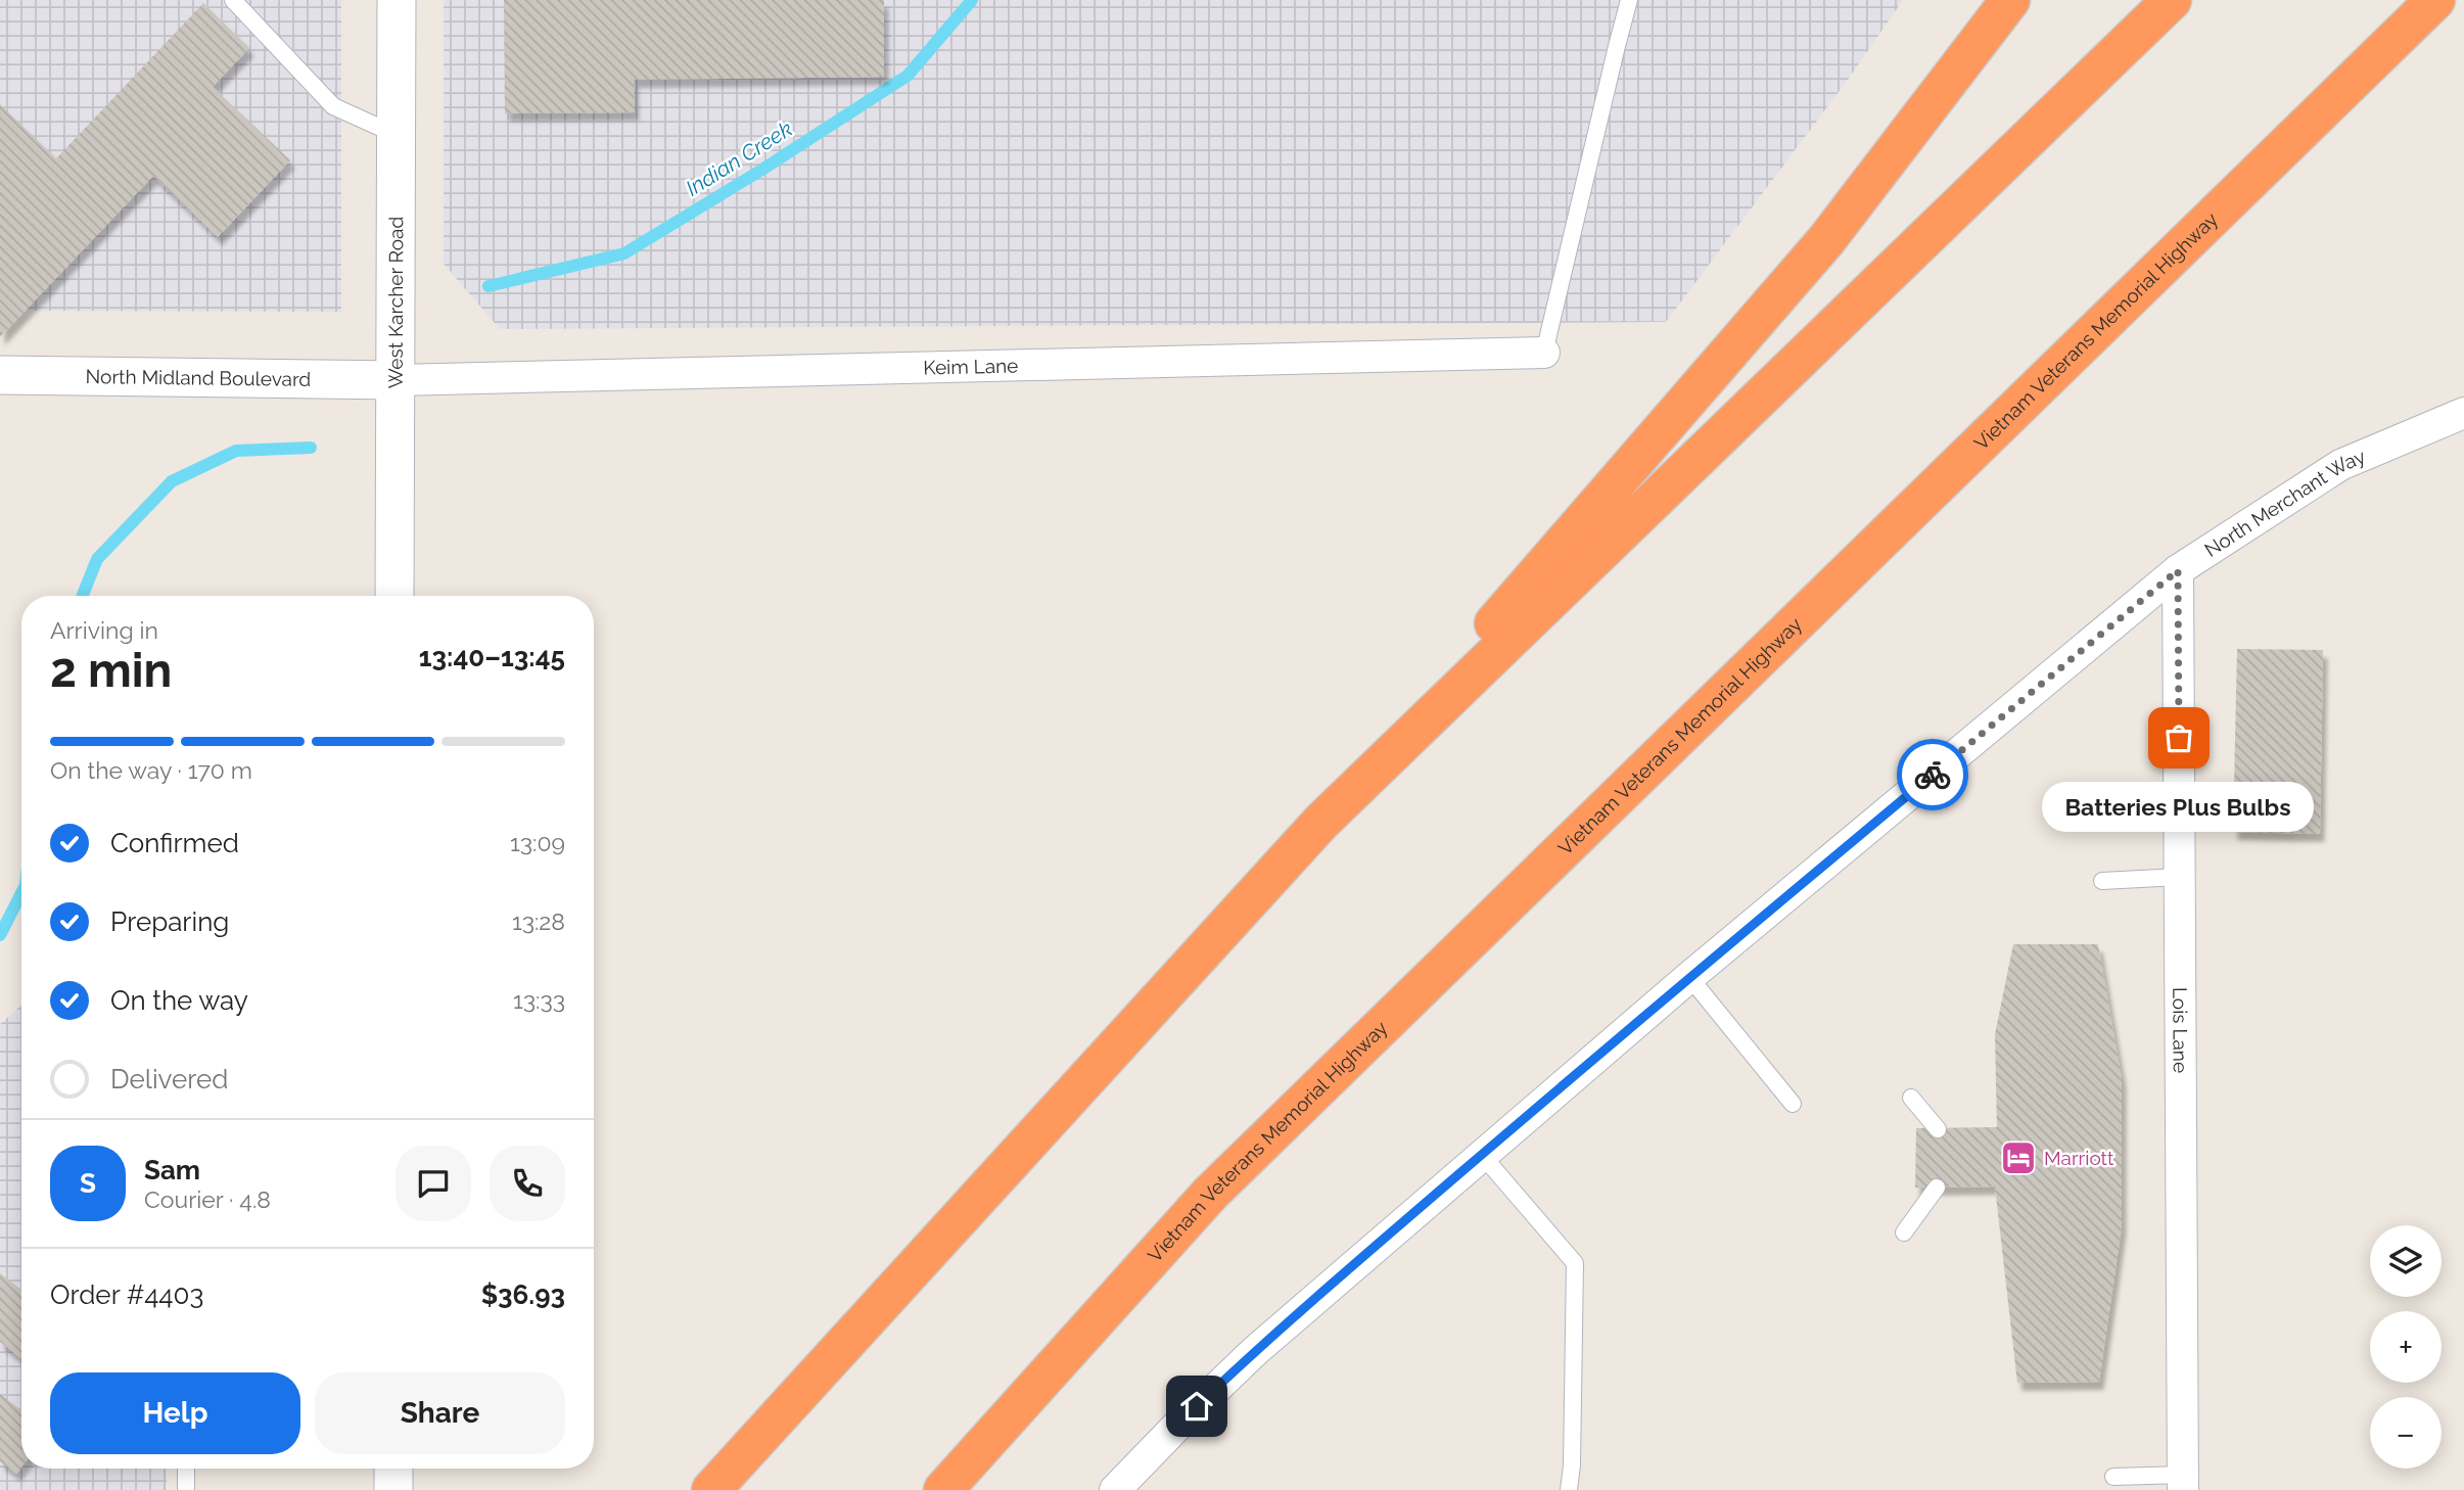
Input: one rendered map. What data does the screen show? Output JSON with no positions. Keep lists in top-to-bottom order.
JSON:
{
  "streets": {
    "highway": ["Vietnam Veterans Memorial Highway"],
    "street": [
      "West Karcher Road",
      "Keim Lane",
      "North Midland Boulevard",
      "North Merchant Way",
      "Lois Lane"
    ]
  },
  "crossings": [
    ["West Karcher Road", "Keim Lane"],
    ["West Karcher Road", "North Midland Boulevard"],
    ["Keim Lane", "North Midland Boulevard"],
    ["North Merchant Way", "Lois Lane"]
  ],
  "water": ["Indian Creek"],
  "places": {
    "other": ["Batteries Plus Bulbs"],
    "hotel": ["Marriott"]
  },
  "page": {
    "heading": ["2 min", "Arriving in", "13:40–13:45"],
    "panel": [
      "Sam",
      "Courier · 4.8",
      "Order #4403",
      "$36.93"
    ],
    "bar": "On the way · 170 m",
    "bubble": "Batteries Plus Bulbs",
    "list": [
      ["Confirmed", "13:09"],
      ["Preparing", "13:28"],
      ["On the way", "13:33"],
      "Delivered"
    ],
    "round": "S",
    "map_buttons": ["+", "−"],
    "buttons": ["Help", "Share"]
  }
}
